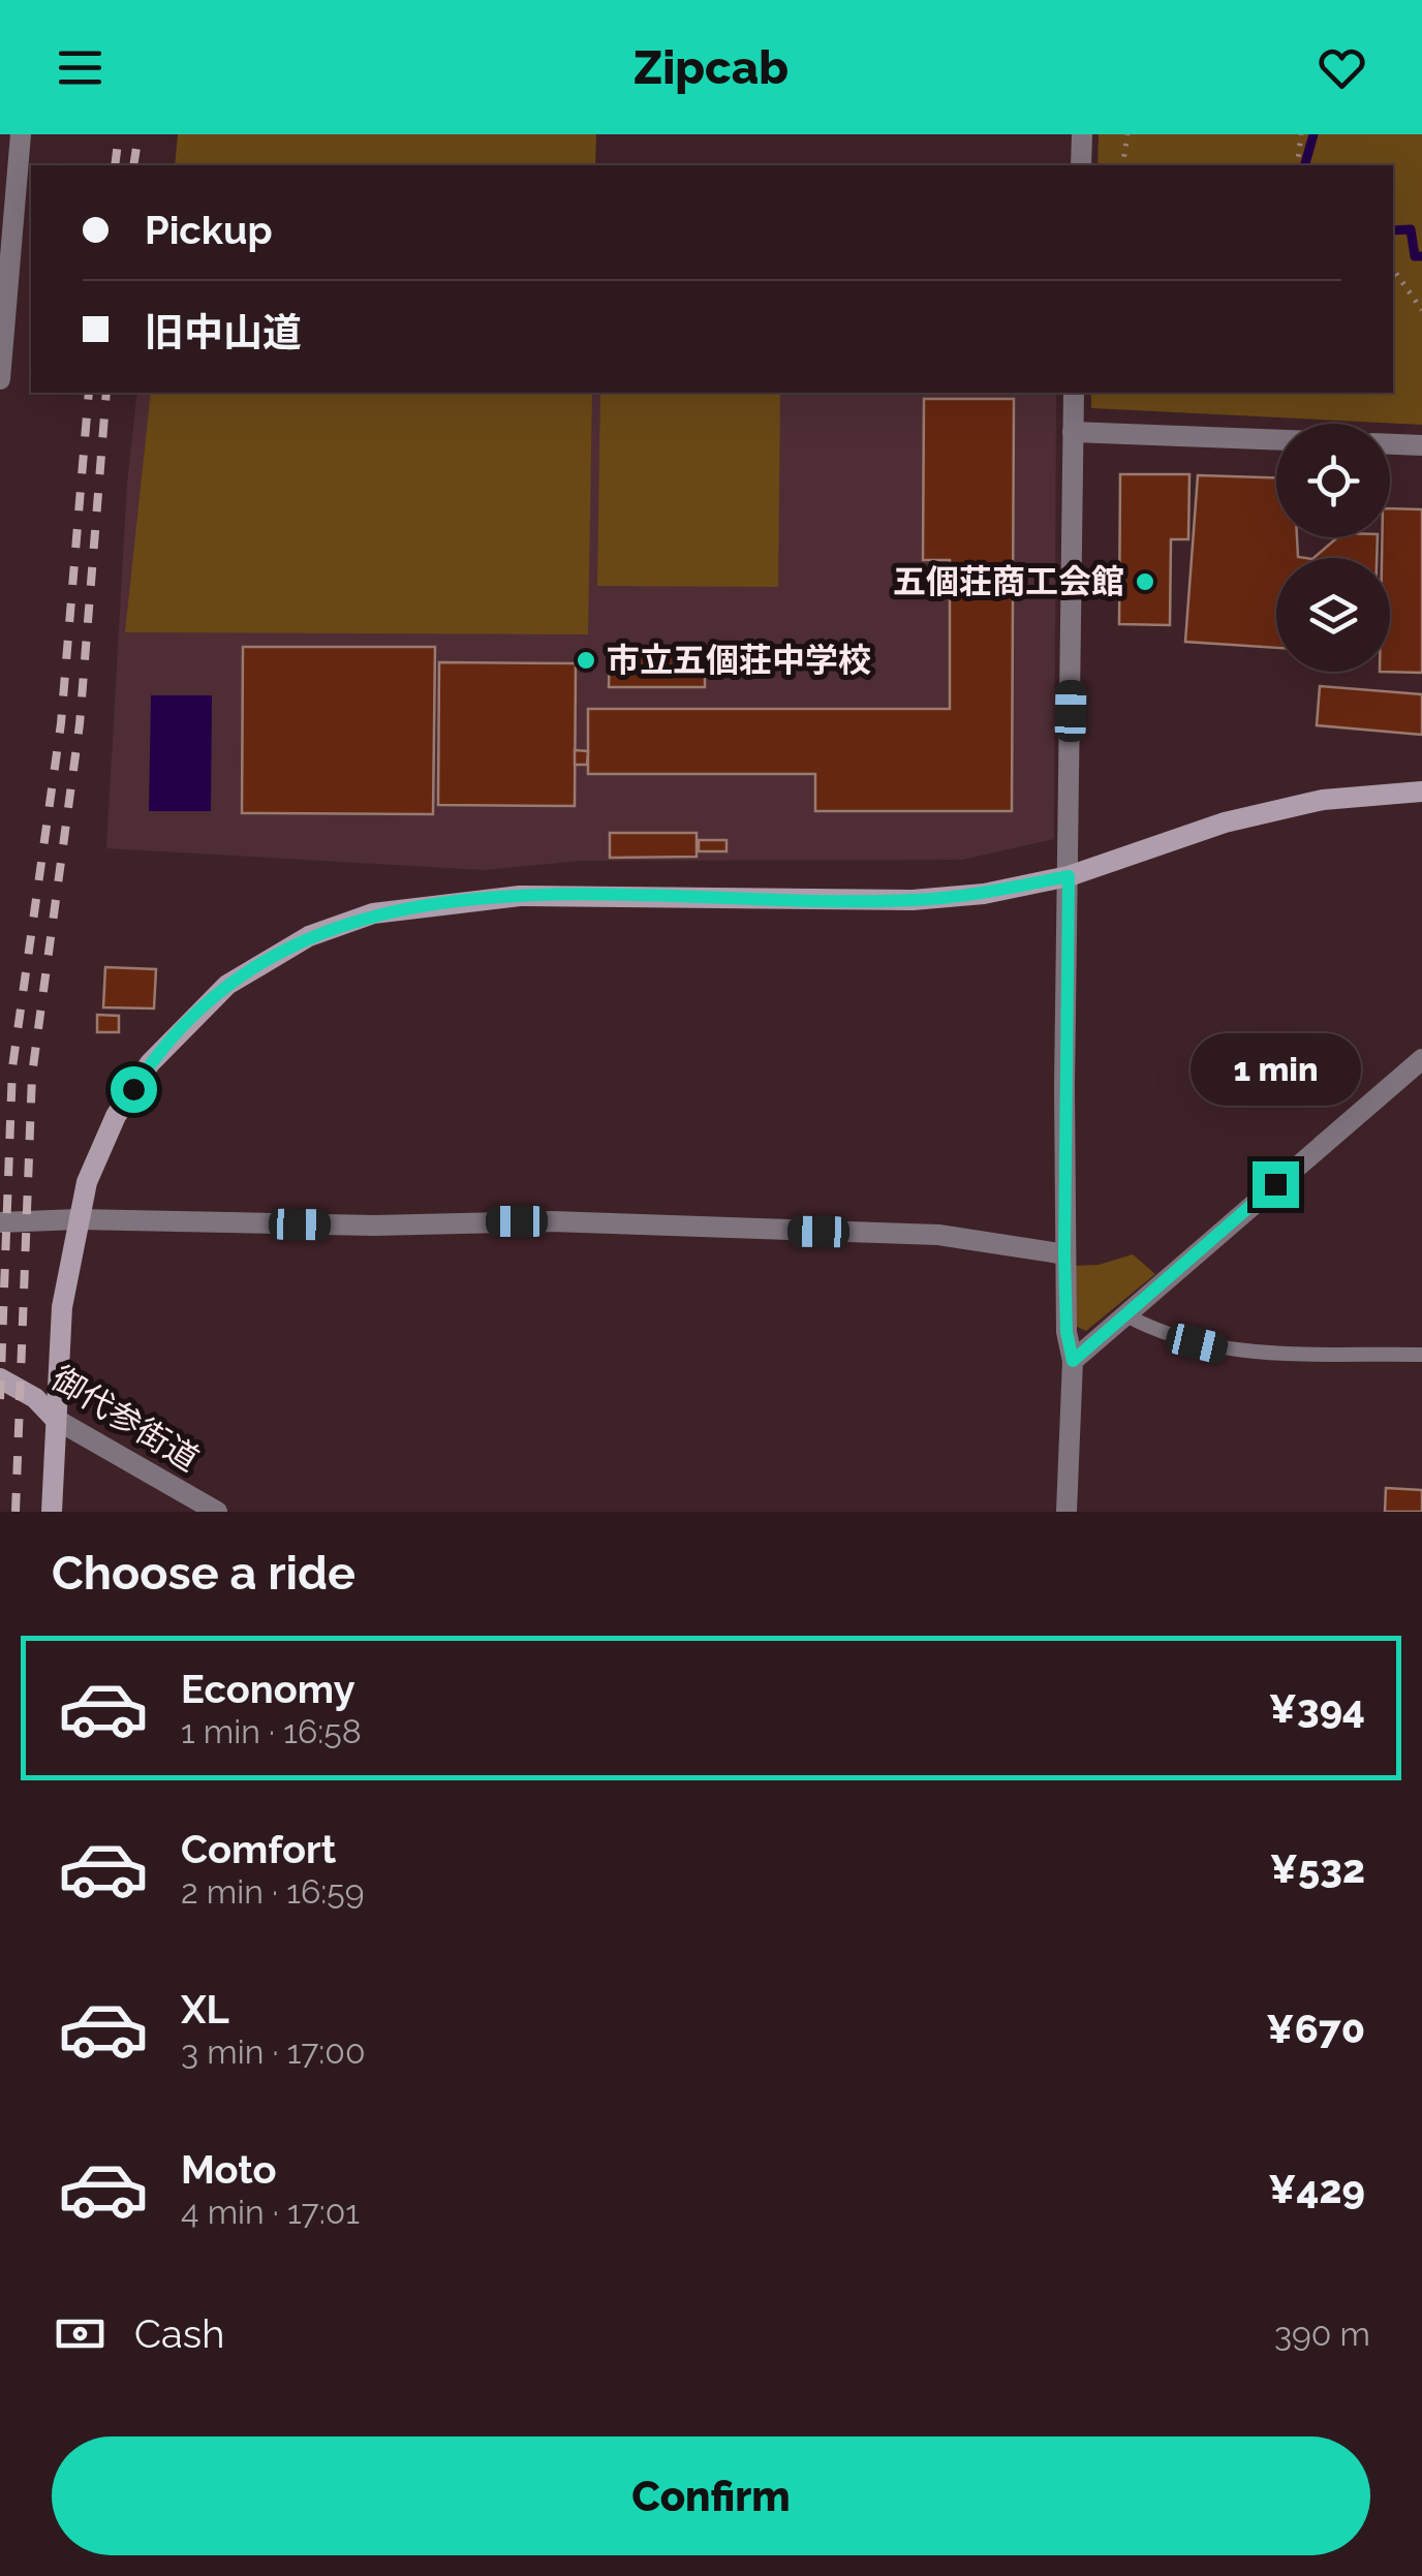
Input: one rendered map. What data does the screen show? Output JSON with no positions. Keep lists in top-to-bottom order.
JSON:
{
  "streets": {
    "street": ["御代参街道"]
  },
  "places": ["五個荘商工会館", "市立五個荘中学校"],
  "page": {
    "header": "Zipcab",
    "banner": ["Pickup", "旧中山道"],
    "bubble": "1 min",
    "heading": "Choose a ride",
    "list": [
      {
        "name": "Economy",
        "note": "1 min · 16:58",
        "value": "¥394"
      },
      {
        "name": "Comfort",
        "note": "2 min · 16:59",
        "value": "¥532"
      },
      {
        "name": "XL",
        "note": "3 min · 17:00",
        "value": "¥670"
      },
      {
        "name": "Moto",
        "note": "4 min · 17:01",
        "value": "¥429"
      }
    ],
    "pay": ["Cash", "390 m"],
    "buttons": "Confirm"
  }
}
